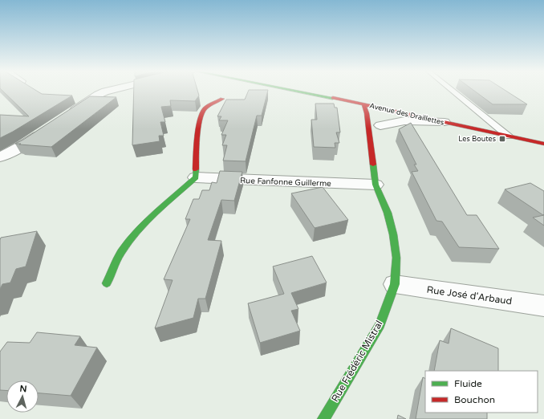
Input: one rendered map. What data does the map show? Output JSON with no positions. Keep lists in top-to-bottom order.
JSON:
{
  "streets": {
    "street": [
      "Avenue des Draillettes",
      "Rue Fanfonne Guillerme",
      "Rue José d'Arbaud",
      "Rue Frédéric Mistral"
    ]
  },
  "crossings": [
    ["Avenue des Draillettes", "Rue Frédéric Mistral"],
    ["Rue Fanfonne Guillerme", "Rue Frédéric Mistral"],
    ["Rue José d'Arbaud", "Rue Frédéric Mistral"]
  ],
  "places": {
    "transit": ["Les Boutes"]
  },
  "legend": ["Fluide", "Bouchon"],
  "north": "top"
}
